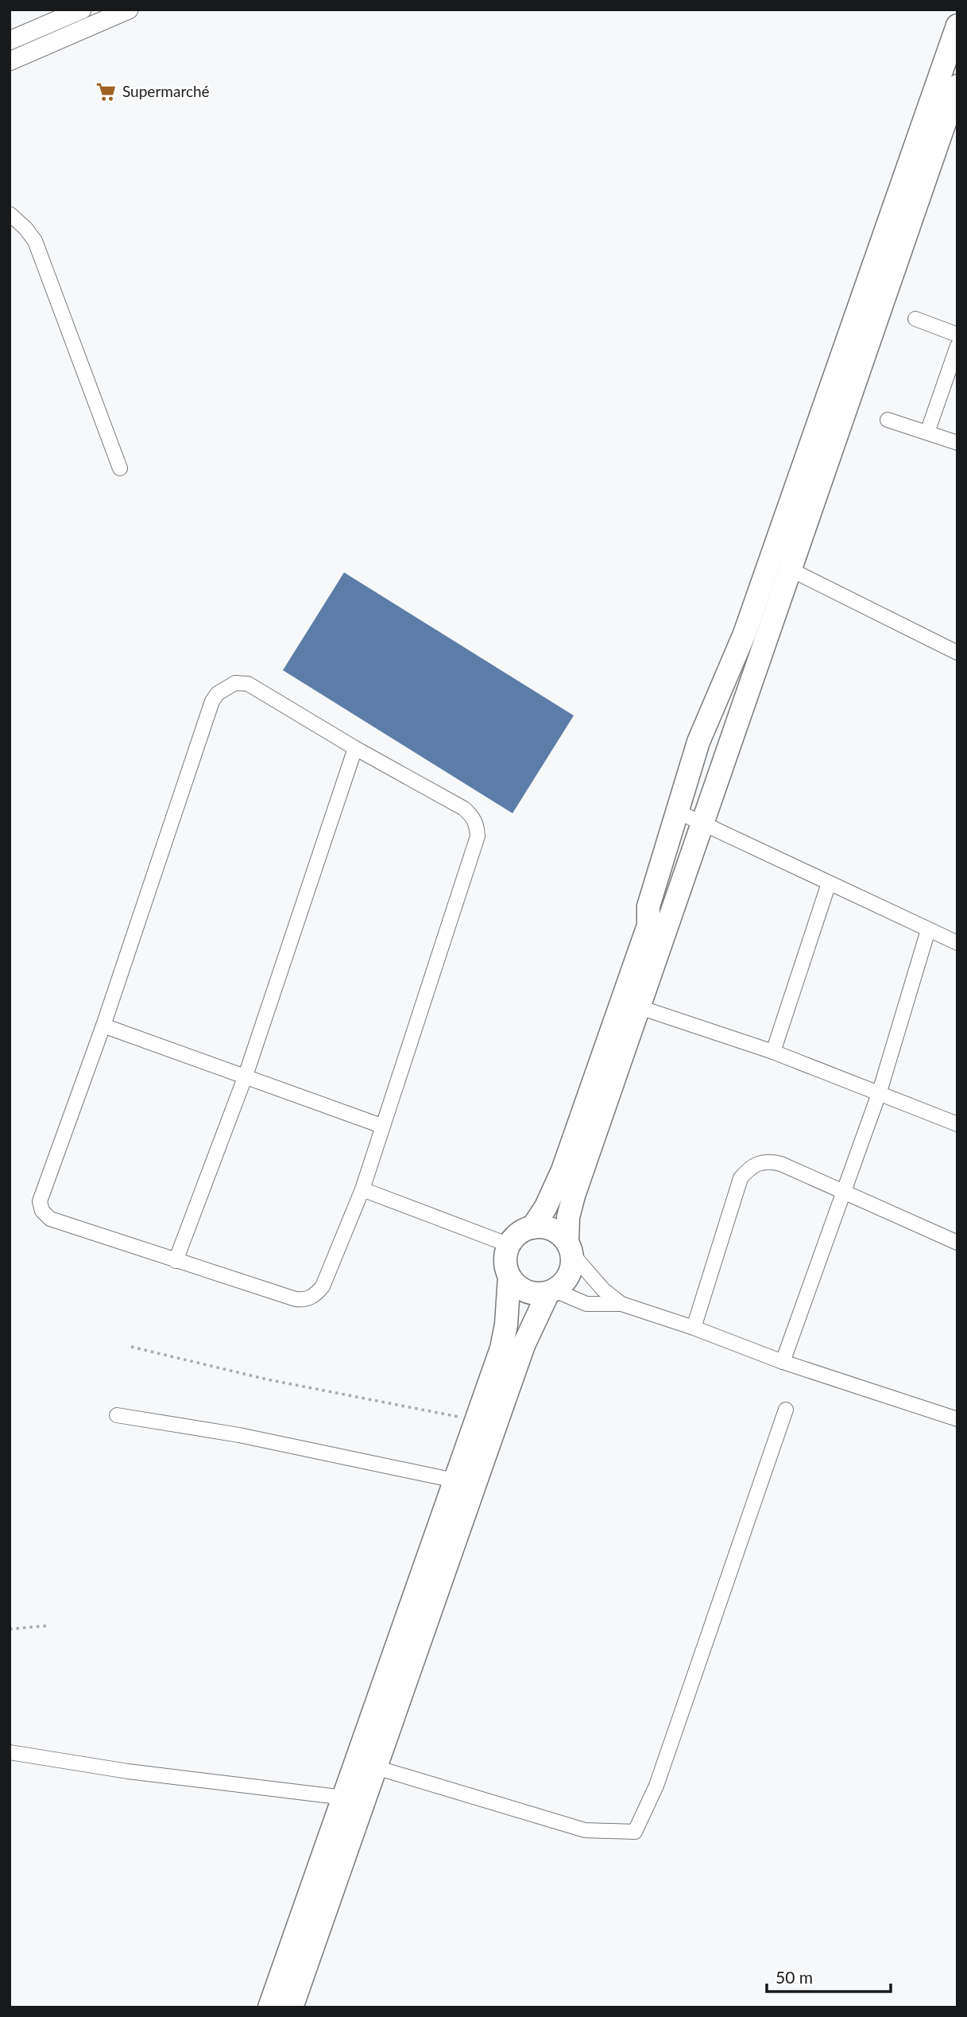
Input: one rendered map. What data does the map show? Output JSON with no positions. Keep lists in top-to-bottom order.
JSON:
{
  "places": {
    "supermarket": ["Supermarché"]
  },
  "scale_bar": "50 m"
}
